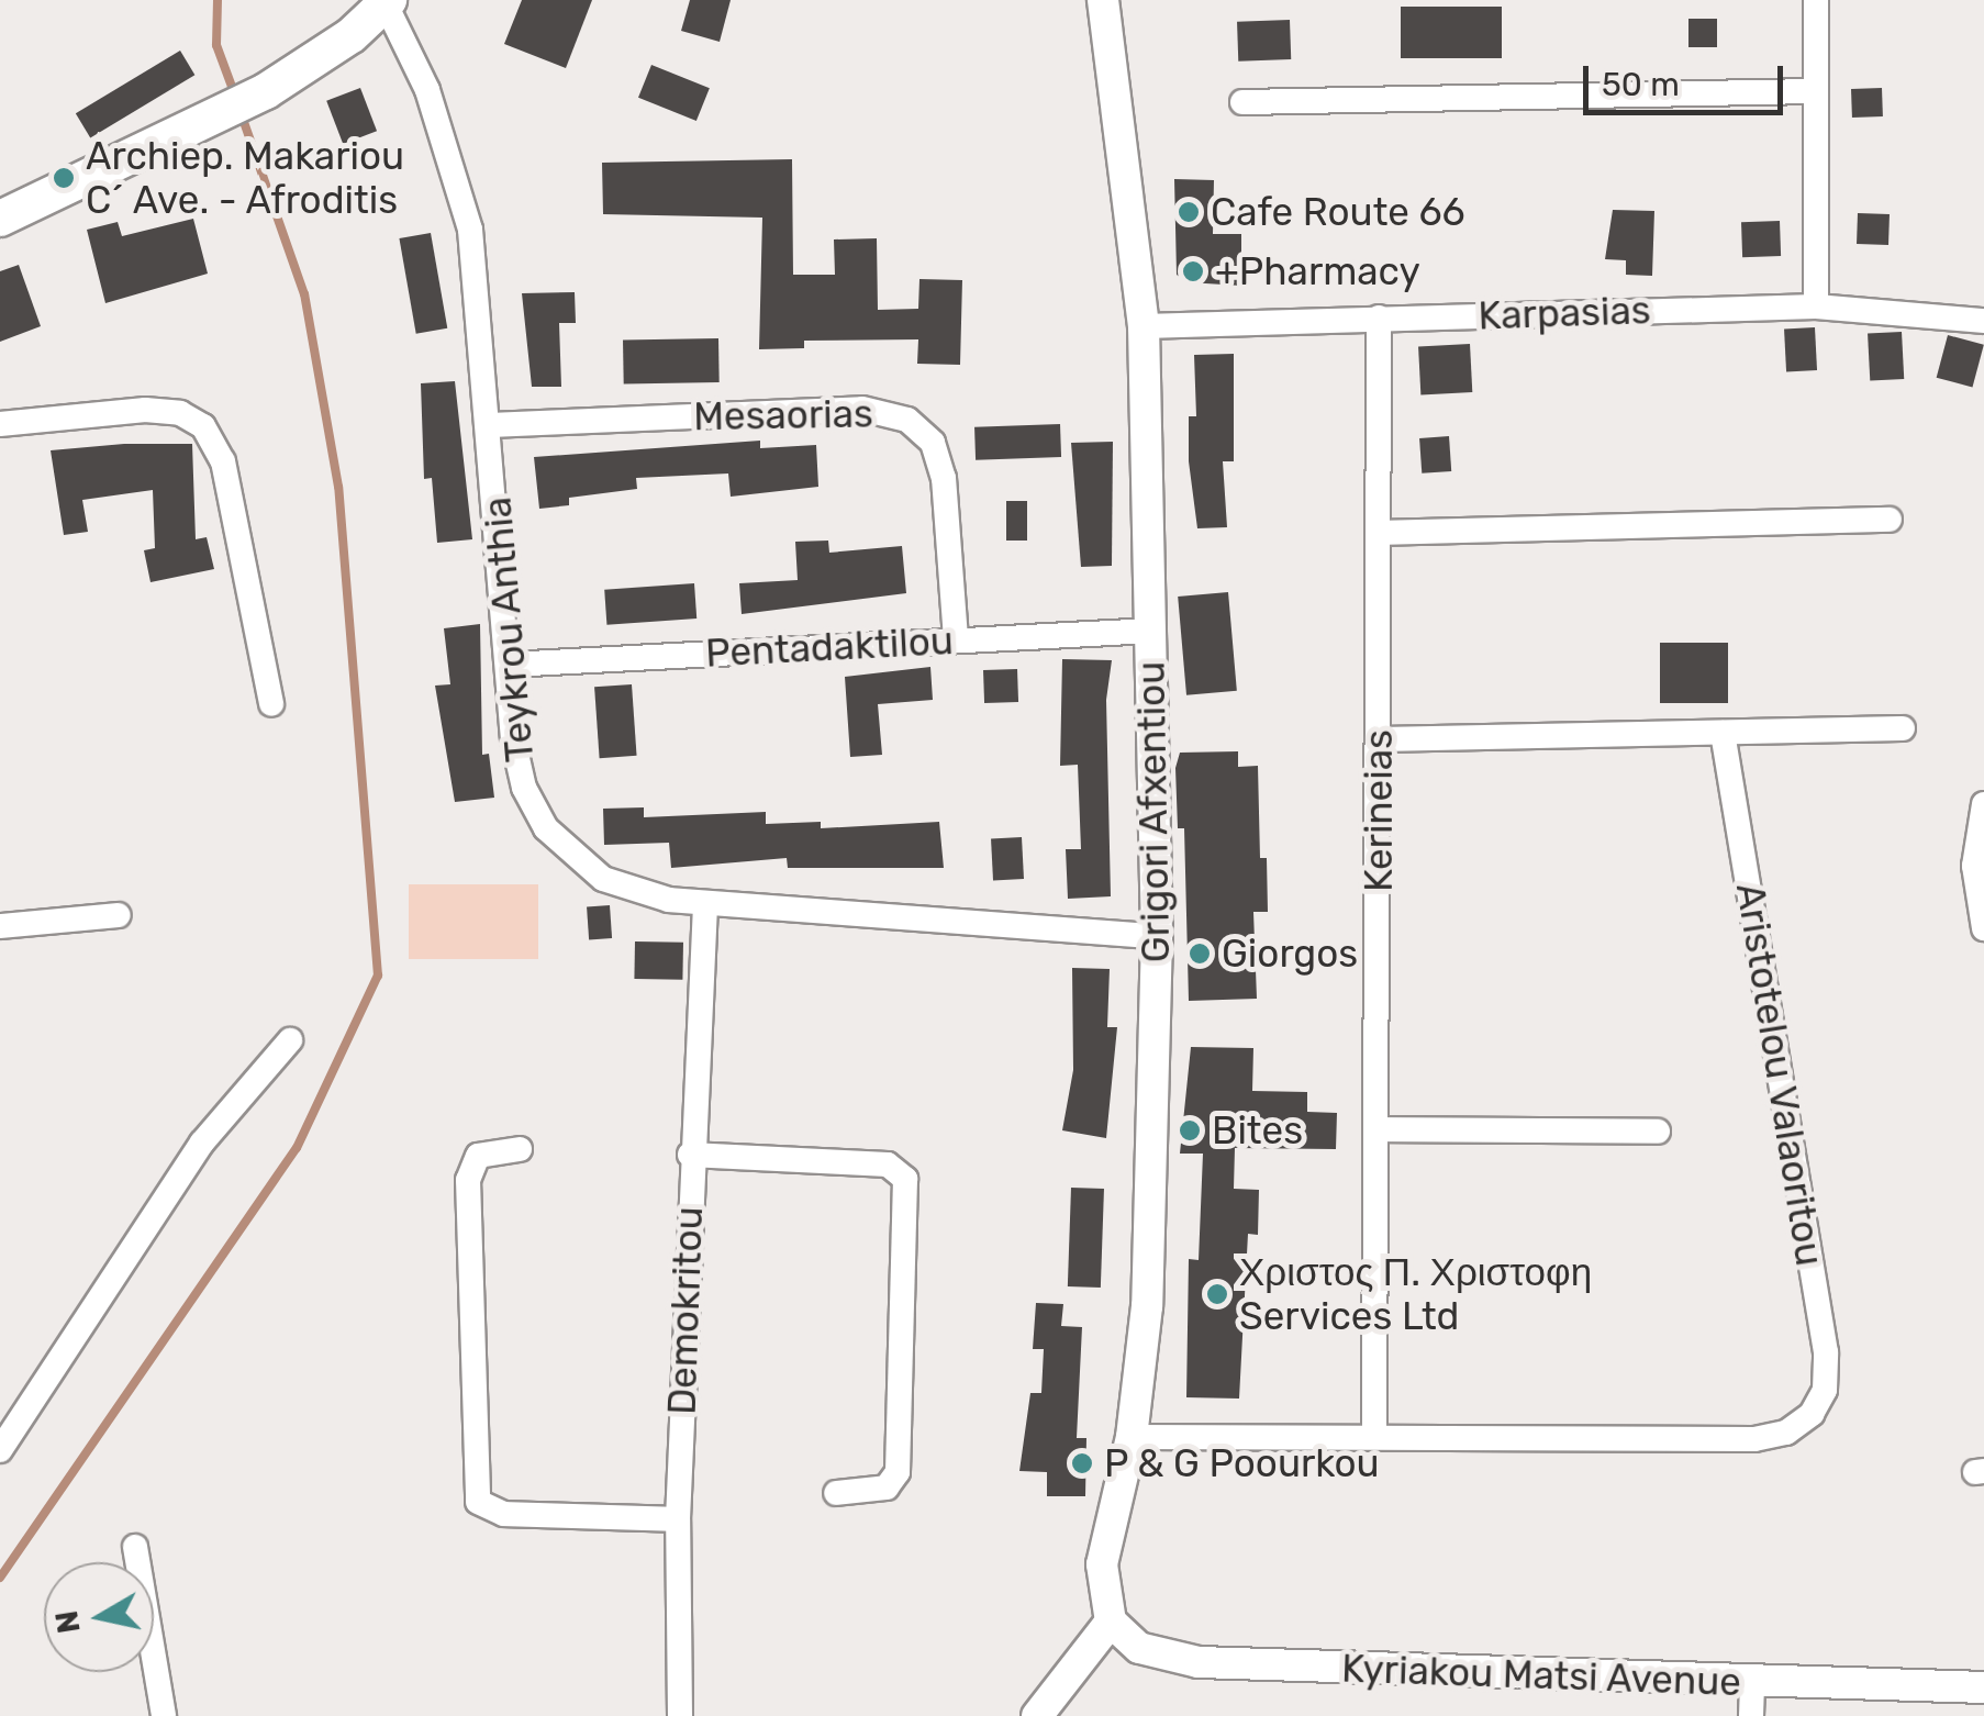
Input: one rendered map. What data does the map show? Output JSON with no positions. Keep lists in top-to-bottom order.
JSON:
{
  "streets": {
    "street": [
      "Karpasias",
      "Mesaorias",
      "Teykrou Anthia",
      "Pentadaktilou",
      "Kerineias",
      "Grigori Afxentiou",
      "Aristotelou Valaoritou",
      "Demokritou",
      "Kyriakou Matsi Avenue"
    ]
  },
  "crossings": [
    ["Karpasias", "Kerineias"],
    ["Karpasias", "Grigori Afxentiou"],
    ["Mesaorias", "Teykrou Anthia"],
    ["Mesaorias", "Pentadaktilou"],
    ["Teykrou Anthia", "Pentadaktilou"],
    ["Teykrou Anthia", "Grigori Afxentiou"],
    ["Teykrou Anthia", "Demokritou"],
    ["Pentadaktilou", "Grigori Afxentiou"],
    ["Kerineias", "Aristotelou Valaoritou"],
    ["Grigori Afxentiou", "Kyriakou Matsi Avenue"]
  ],
  "places": [
    "Archiep. Makariou C´ Ave. - Afroditis",
    "Cafe Route 66",
    "+Pharmacy",
    "Giorgos",
    "Bites",
    "Χριστος Π. Χριστοφη Services Ltd",
    "P & G Poourkou"
  ],
  "scale_bar": "50 m",
  "north": "left"
}
